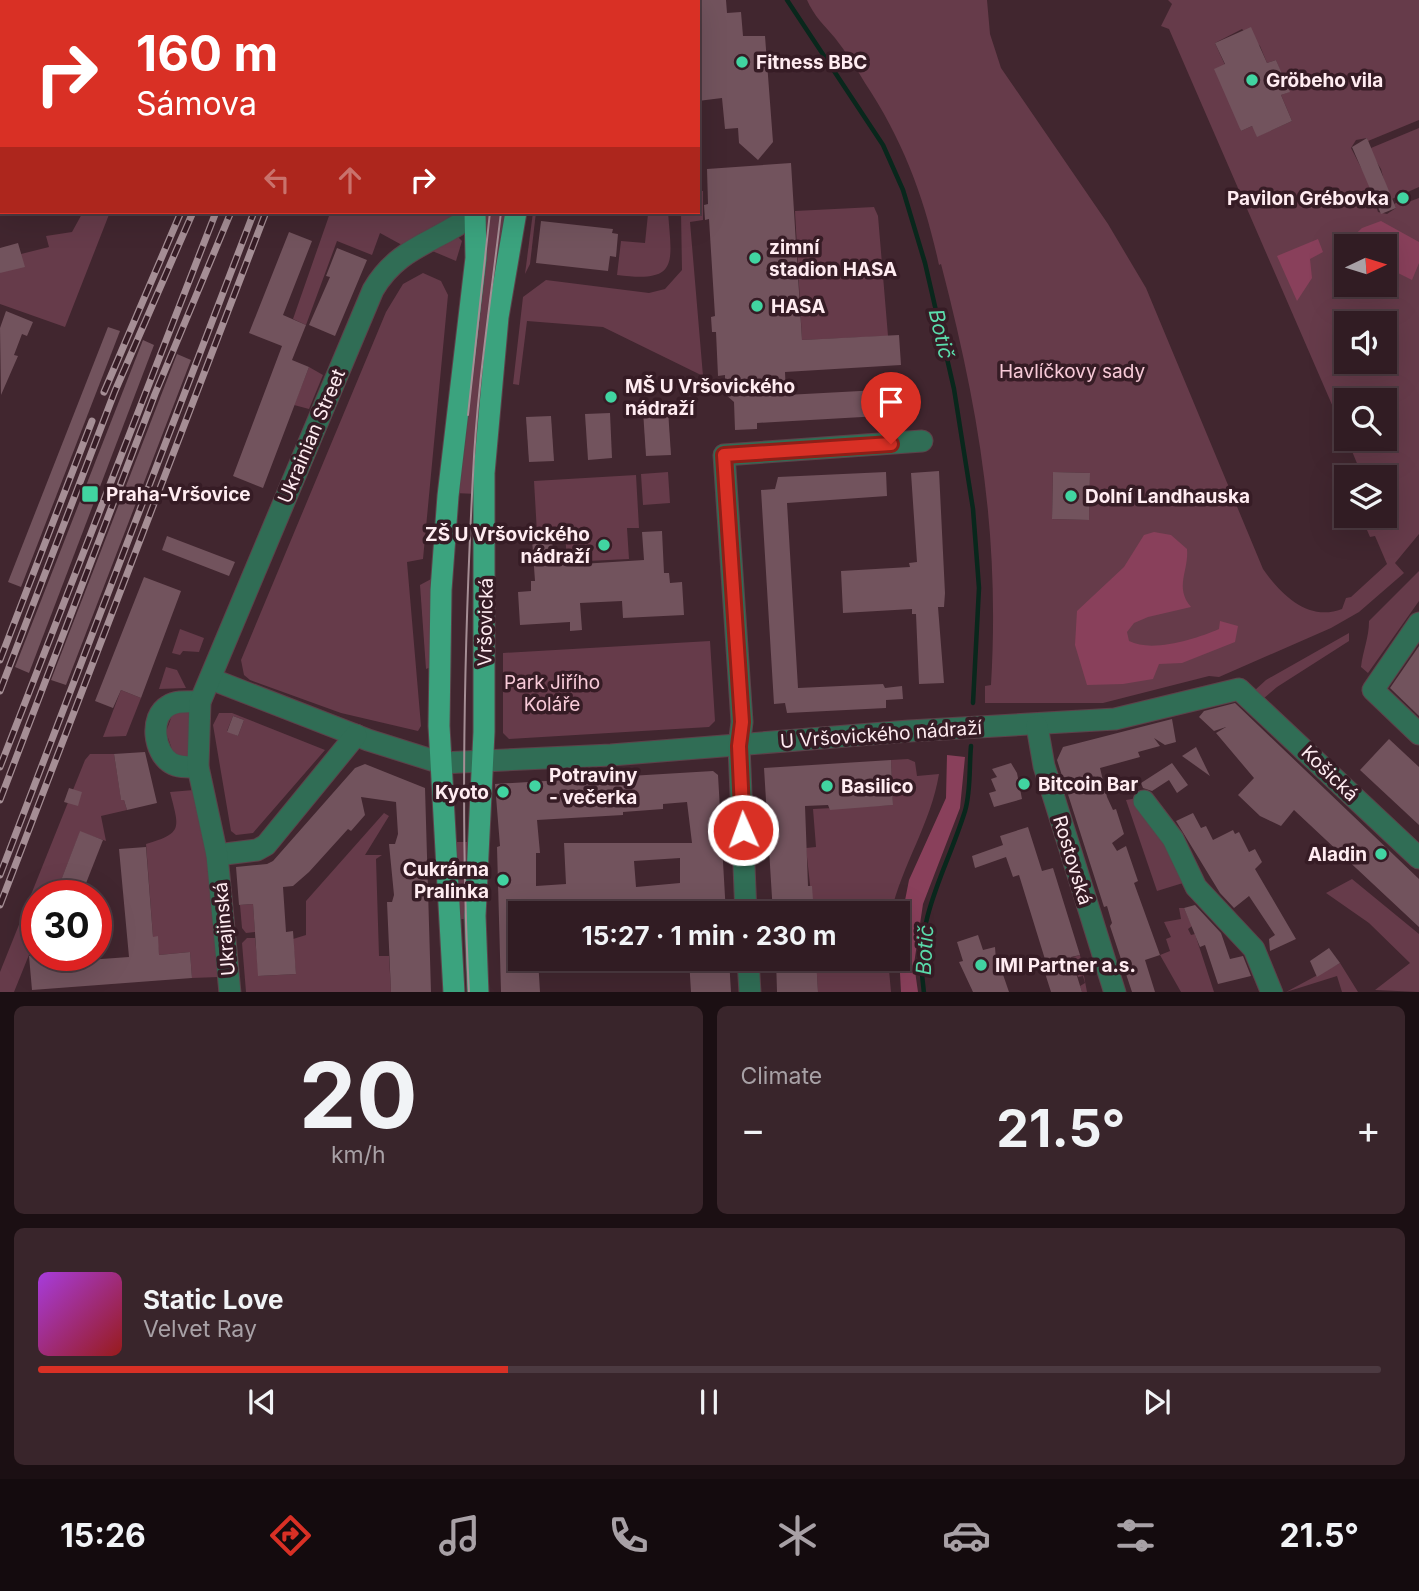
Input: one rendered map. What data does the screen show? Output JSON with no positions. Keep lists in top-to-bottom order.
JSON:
{
  "streets": {
    "main road": ["Vršovická"],
    "street": [
      "Ukrainian Street",
      "U Vršovického nádraží",
      "Košická",
      "Rostovská",
      "Ukrajinská"
    ]
  },
  "crossings": [
    ["Ukrainian Street", "U Vršovického nádraží"],
    ["Ukrainian Street", "Ukrajinská"],
    ["Vršovická", "U Vršovického nádraží"],
    ["U Vršovického nádraží", "Košická"],
    ["U Vršovického nádraží", "Rostovská"]
  ],
  "water": ["Botič"],
  "parks": ["Havlíčkovy sady", "Park Jiřího Koláře"],
  "places": {
    "other": [
      "Fitness BBC",
      "Gröbeho vila",
      "Pavilon Grébovka",
      "zimní stadion HASA",
      "HASA",
      "MŠ U Vršovického nádraží",
      "Dolní Landhauska",
      "ZŠ U Vršovického nádraží",
      "Bitcoin Bar",
      "Potraviny - večerka",
      "Basilico",
      "Kyoto",
      "Aladin",
      "Cukrárna Pralinka",
      "IMI Partner a.s."
    ],
    "transit": ["Praha-Vršovice"]
  },
  "north": "right",
  "page": {
    "turn": ["160 m", "Sámova"],
    "limit": "30",
    "trip": "15:27 · 1 min · 230 m",
    "tile": [
      ["20", "km/h"],
      "Climate"
    ],
    "heat": ["−", "21.5°", "+"],
    "song": ["Static Love", "Velvet Ray"],
    "tabs": ["15:26", "21.5°"]
  }
}
